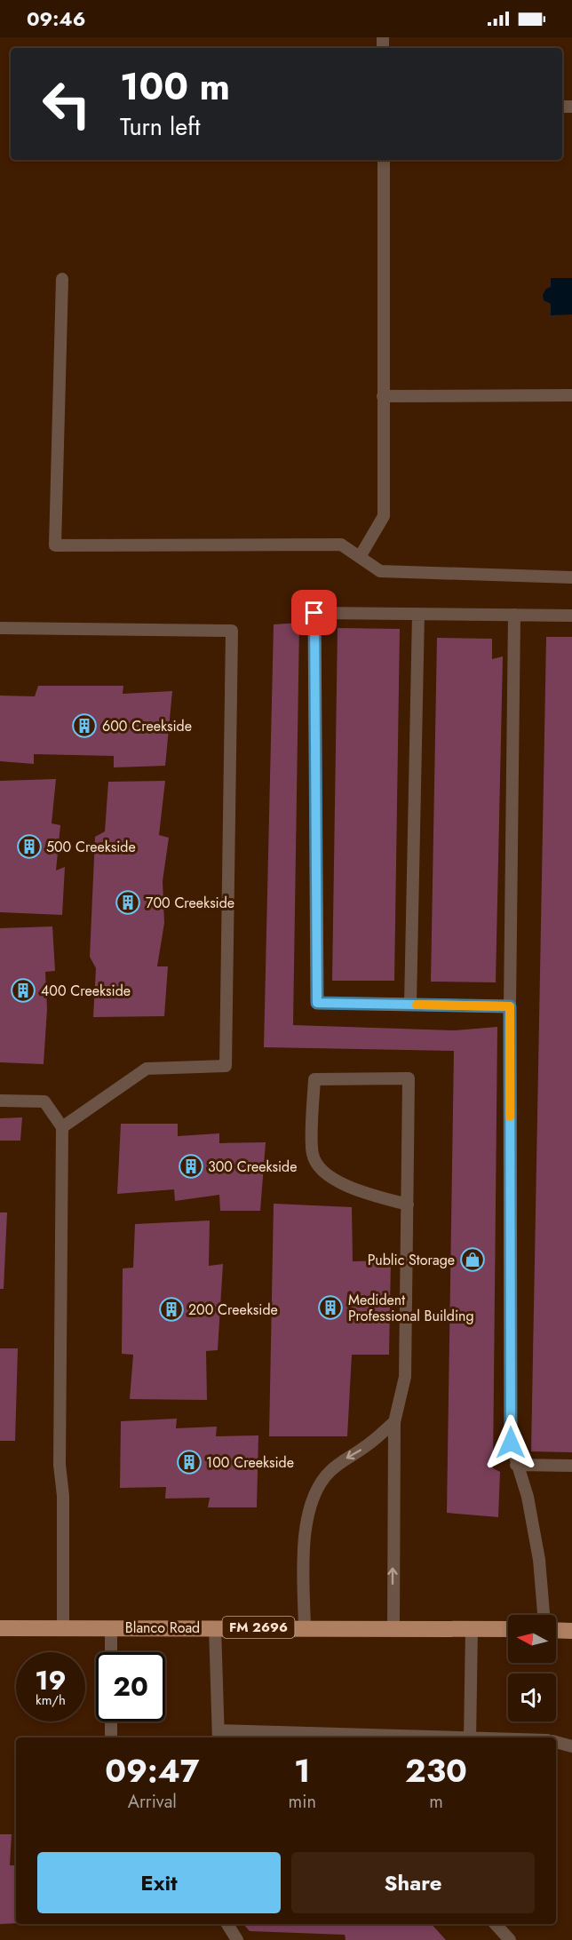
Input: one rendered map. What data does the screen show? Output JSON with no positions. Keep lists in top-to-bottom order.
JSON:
{
  "streets": {
    "main road": ["Blanco Road", "FM 2696"]
  },
  "places": {
    "building": [
      "600 Creekside",
      "500 Creekside",
      "700 Creekside",
      "400 Creekside",
      "300 Creekside",
      "Medident Professional Building",
      "200 Creekside",
      "100 Creekside"
    ],
    "shop": ["Public Storage"]
  },
  "north": "left",
  "page": {
    "status": "09:46",
    "turn": ["100 m", "Turn left"],
    "speed": "19 km/h",
    "limit": "20",
    "eta": [
      "09:47",
      "Arrival",
      "1",
      "min",
      "230",
      "m"
    ],
    "buttons": ["Exit", "Share"]
  }
}
